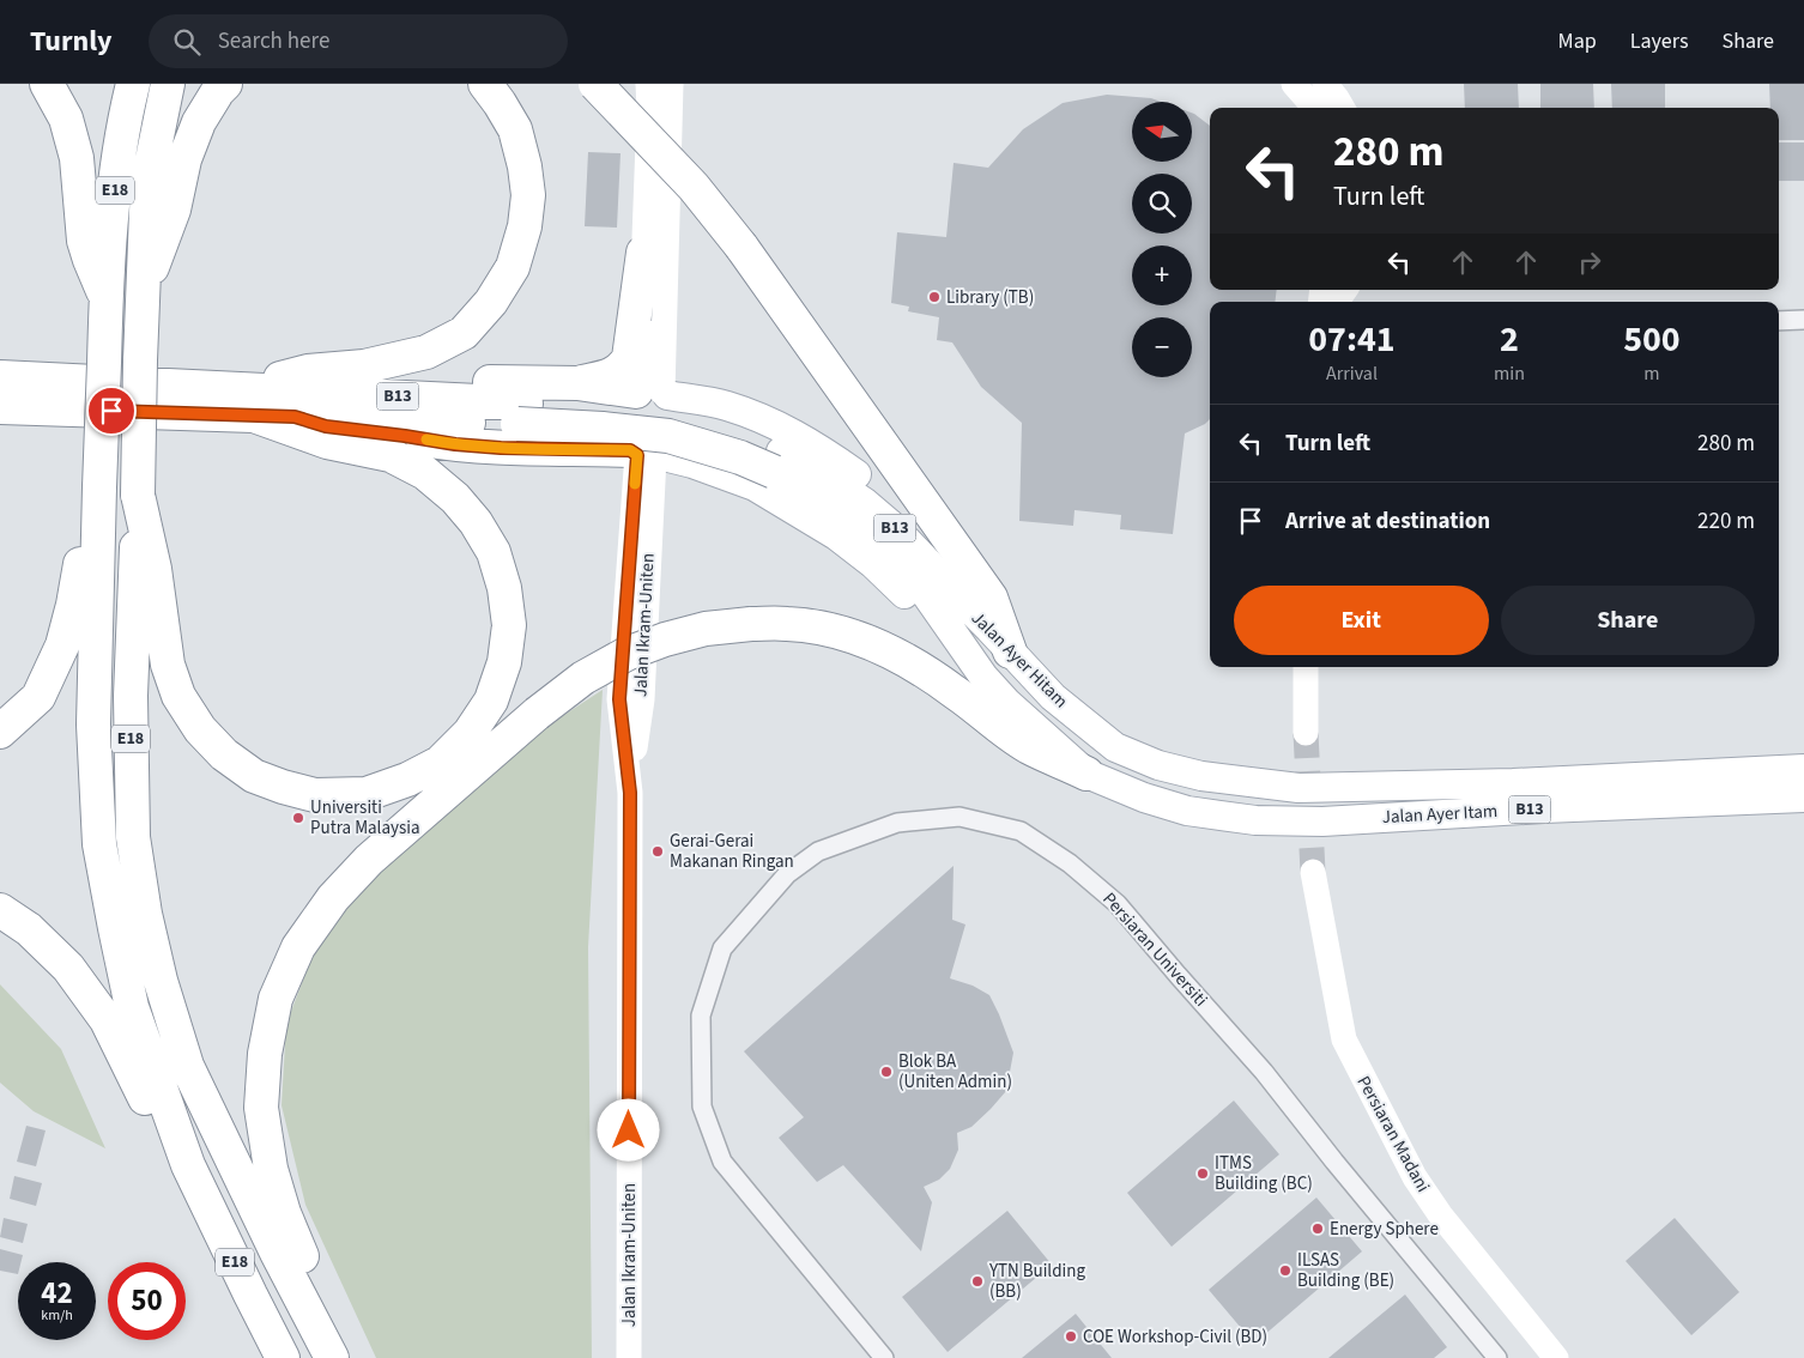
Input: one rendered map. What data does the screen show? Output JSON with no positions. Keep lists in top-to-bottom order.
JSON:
{
  "streets": {
    "highway": ["E18", "B13"],
    "main road": [
      "Jalan Ikram-Uniten",
      "Jalan Ayer Hitam",
      "Jalan Ayer Itam",
      "Persiaran Madani"
    ],
    "street": ["Persiaran Universiti"]
  },
  "crossings": [
    ["B13", "Jalan Ayer Hitam"],
    ["Jalan Ayer Hitam", "Jalan Ayer Itam"]
  ],
  "places": [
    "Library (TB)",
    "Universiti Putra Malaysia",
    "Gerai-Gerai Makanan Ringan",
    "Blok BA (Uniten Admin)",
    "ITMS Building (BC)",
    "Energy Sphere",
    "ILSAS Building (BE)",
    "YTN Building (BB)",
    "COE Workshop-Civil (BD)"
  ],
  "north": "left",
  "page": {
    "header": "Turnly",
    "search": "Search here",
    "nav": ["Map", "Layers", "Share"],
    "map_buttons": ["+", "−"],
    "turn": ["280 m", "Turn left"],
    "eta": [
      "07:41",
      "Arrival",
      "2",
      "min",
      "500",
      "m"
    ],
    "list": [
      {
        "name": "Turn left",
        "value": "280 m"
      },
      {
        "name": "Arrive at destination",
        "value": "220 m"
      }
    ],
    "buttons": ["Exit", "Share"],
    "speed": "42 km/h",
    "limit": "50"
  }
}
